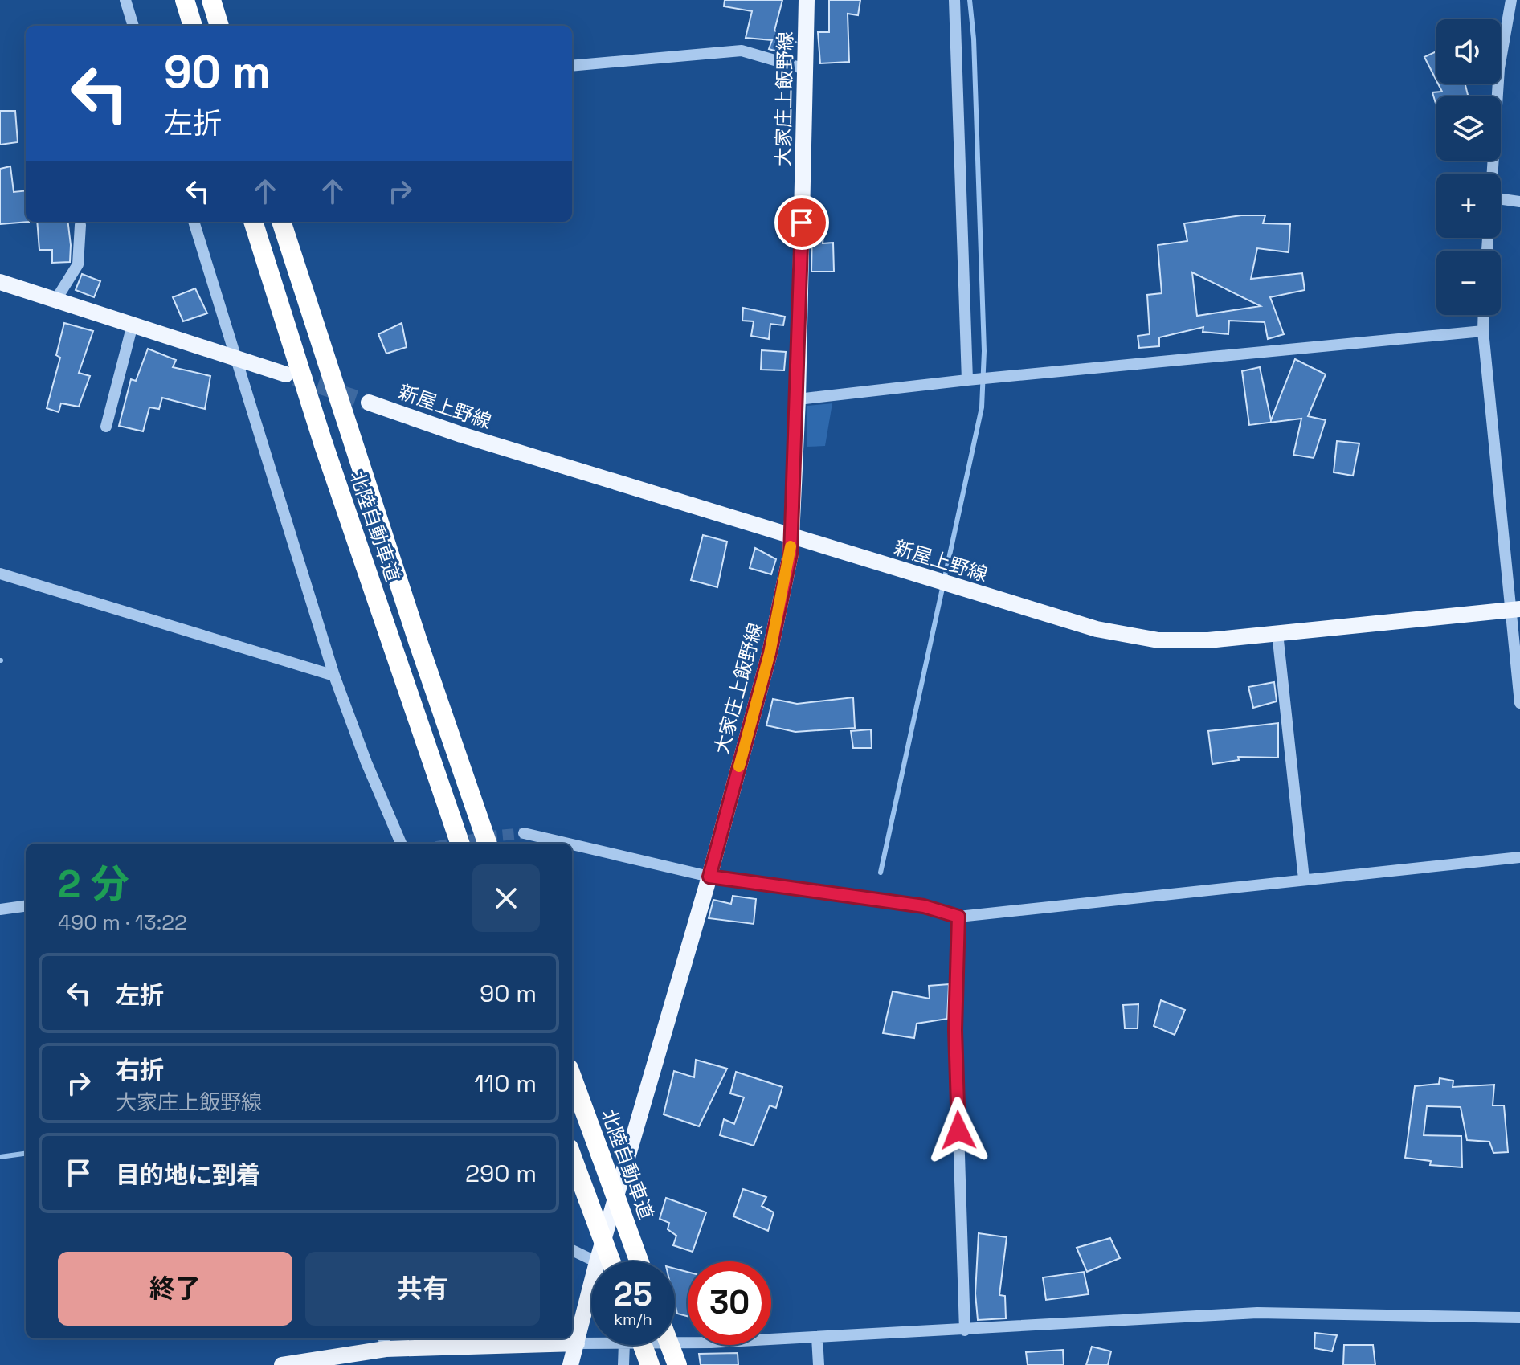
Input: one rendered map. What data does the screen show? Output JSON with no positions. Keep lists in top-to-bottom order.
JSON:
{
  "streets": {
    "highway": ["北陸自動車道"],
    "main road": ["大家庄上飯野線", "新屋上野線"]
  },
  "crossings": [
    ["大家庄上飯野線", "新屋上野線"]
  ],
  "page": {
    "map_buttons": ["+", "−"],
    "turn": ["90 m", "左折"],
    "heading": ["2 分", "490 m · 13:22"],
    "list": [
      {
        "name": "左折",
        "value": "90 m"
      },
      {
        "name": "右折",
        "note": "大家庄上飯野線",
        "value": "110 m"
      },
      {
        "name": "目的地に到着",
        "value": "290 m"
      }
    ],
    "buttons": ["終了", "共有"],
    "speed": "25 km/h",
    "limit": "30"
  }
}
